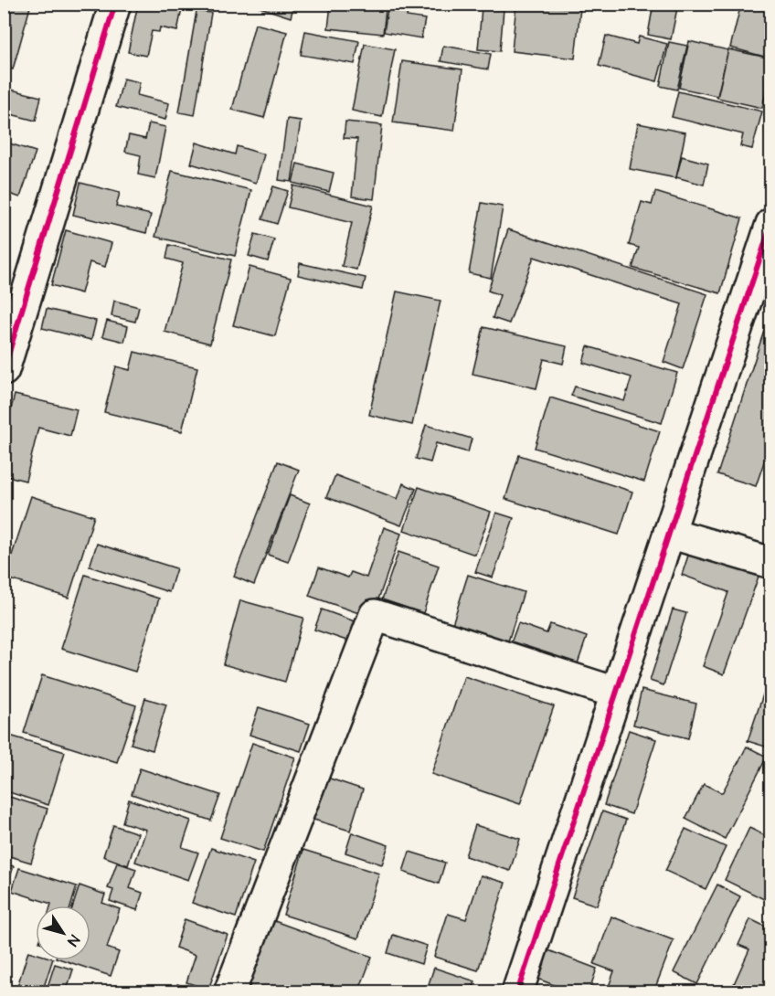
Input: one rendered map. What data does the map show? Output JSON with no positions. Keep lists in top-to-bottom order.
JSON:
{
  "north": "bottom right"
}
